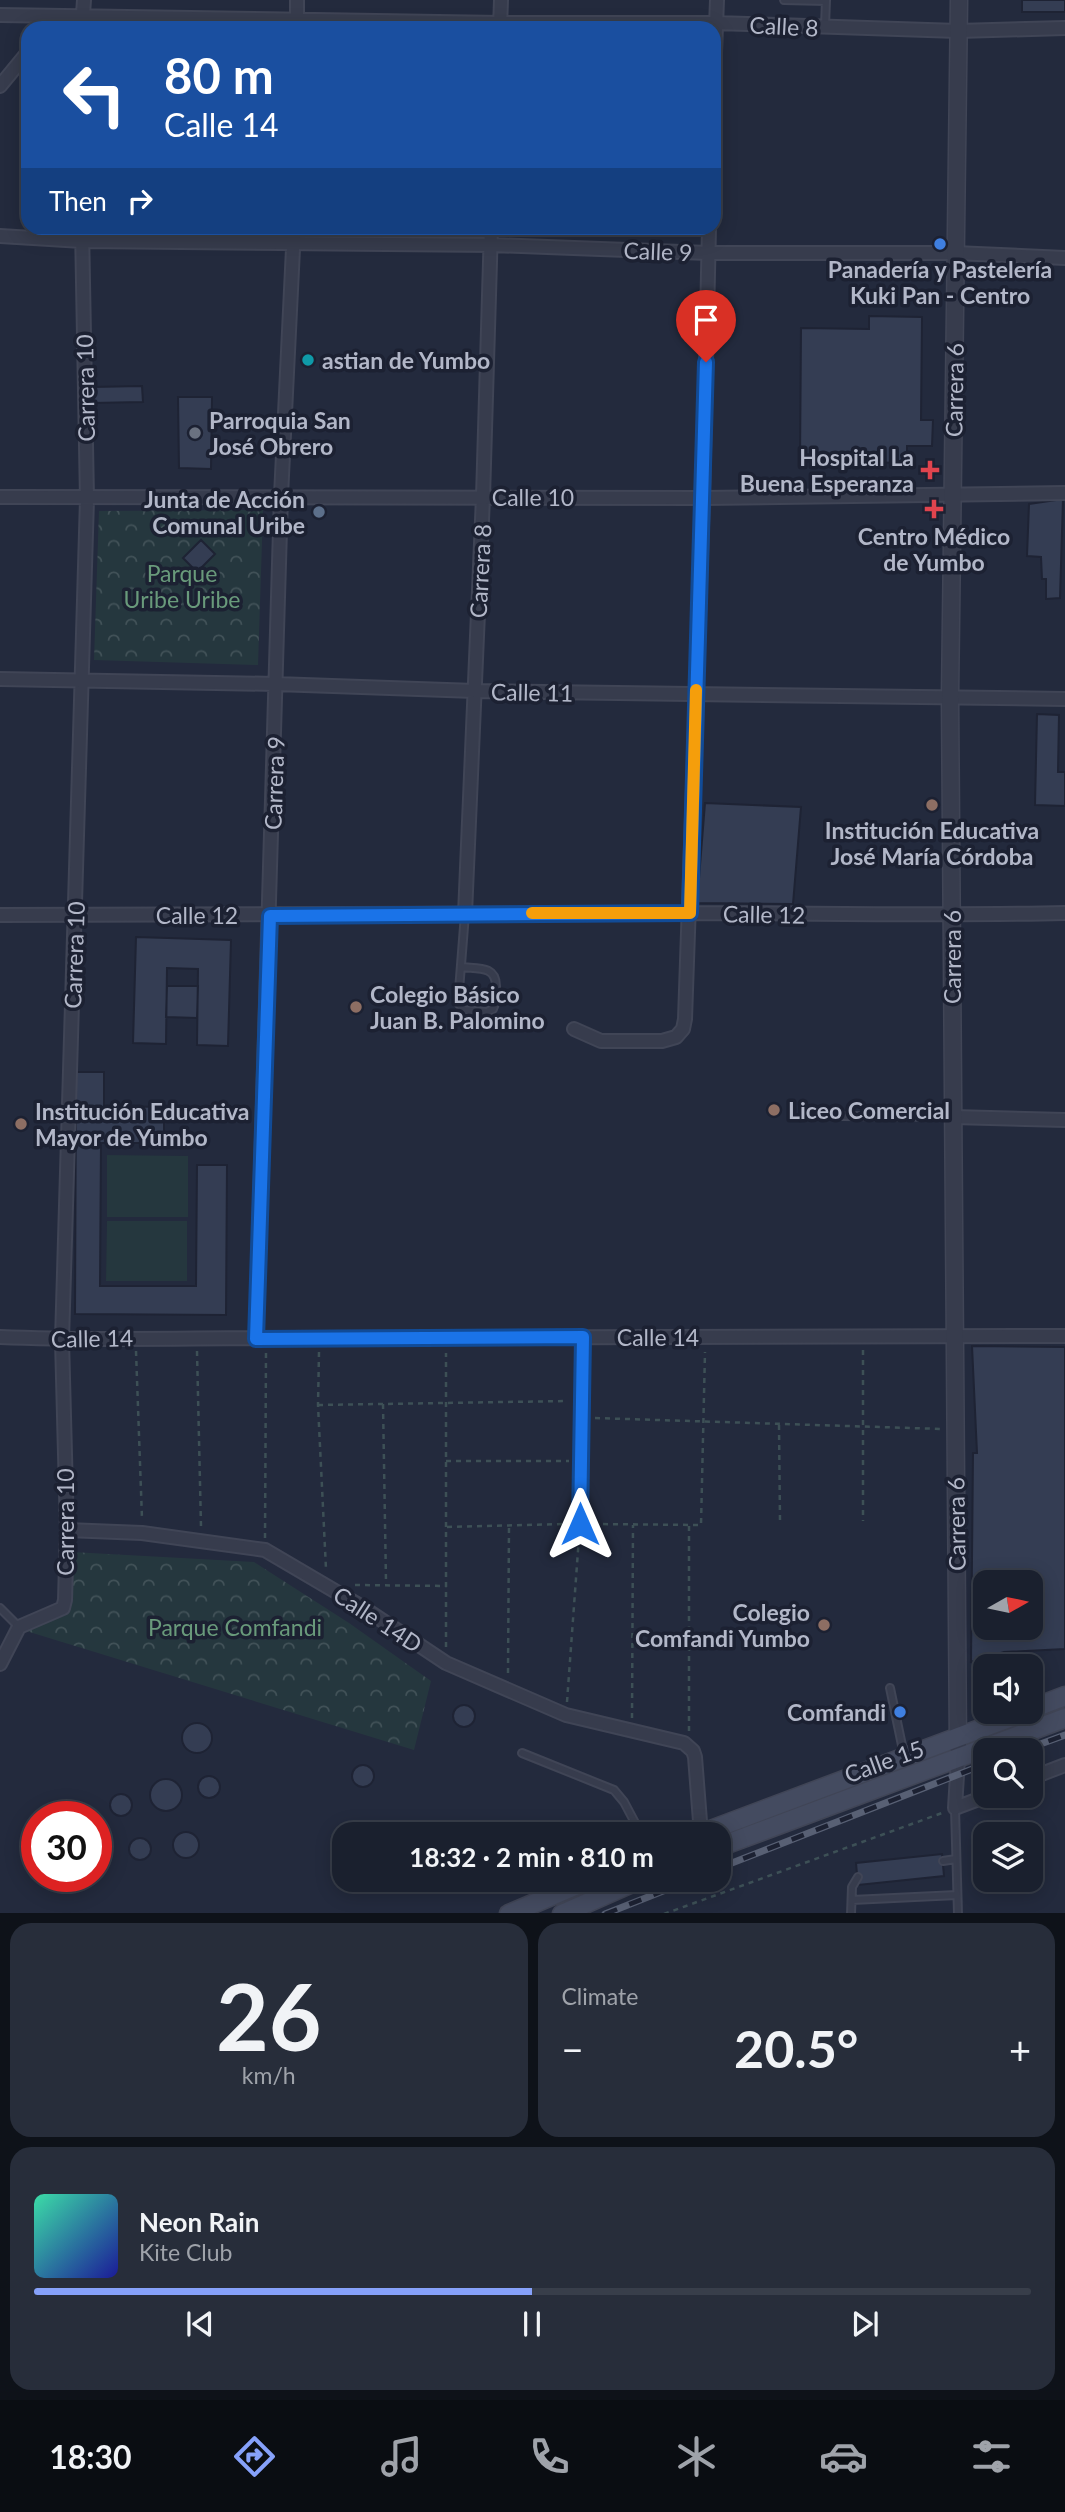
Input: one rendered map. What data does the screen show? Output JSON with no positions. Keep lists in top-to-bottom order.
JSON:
{
  "streets": {
    "main road": ["Calle 15"],
    "street": [
      "Calle 8",
      "Calle 9",
      "Carrera 10",
      "Carrera 6",
      "Calle 10",
      "Carrera 8",
      "Calle 11",
      "Carrera 9",
      "Calle 12",
      "Calle 14",
      "Calle 14D"
    ]
  },
  "crossings": [
    ["Calle 8", "Carrera 6"],
    ["Calle 9", "Carrera 6"],
    ["Calle 9", "Carrera 8"],
    ["Calle 9", "Carrera 9"],
    ["Carrera 10", "Calle 10"],
    ["Carrera 10", "Calle 11"],
    ["Carrera 10", "Calle 12"],
    ["Carrera 10", "Calle 14"],
    ["Carrera 10", "Calle 14D"],
    ["Carrera 6", "Calle 10"],
    ["Carrera 6", "Calle 11"],
    ["Carrera 6", "Calle 12"],
    ["Carrera 6", "Calle 14"],
    ["Carrera 6", "Calle 15"],
    ["Calle 10", "Carrera 8"],
    ["Calle 10", "Carrera 9"],
    ["Carrera 8", "Calle 11"],
    ["Carrera 8", "Calle 12"],
    ["Calle 11", "Carrera 9"],
    ["Carrera 9", "Calle 12"],
    ["Carrera 9", "Calle 14"]
  ],
  "parks": ["Parque Uribe Uribe", "Parque Comfandi"],
  "places": {
    "other": [
      "Panadería y Pastelería Kuki Pan - Centro",
      "astian de Yumbo",
      "Parroquia San José Obrero",
      "Junta de Acción Comunal Uribe",
      "Institución Educativa José María Córdoba",
      "Colegio Básico Juan B. Palomino",
      "Liceo Comercial",
      "Institución Educativa Mayor de Yumbo",
      "Colegio Comfandi Yumbo",
      "Comfandi"
    ],
    "health": ["Hospital La Buena Esperanza", "Centro Médico de Yumbo"]
  },
  "north": "right",
  "page": {
    "turn": ["80 m", "Calle 14"],
    "then": "Then",
    "limit": "30",
    "trip": "18:32 · 2 min · 810 m",
    "tile": [
      ["26", "km/h"],
      "Climate"
    ],
    "heat": ["−", "20.5°", "+"],
    "song": ["Neon Rain", "Kite Club"],
    "tabs": "18:30"
  }
}
